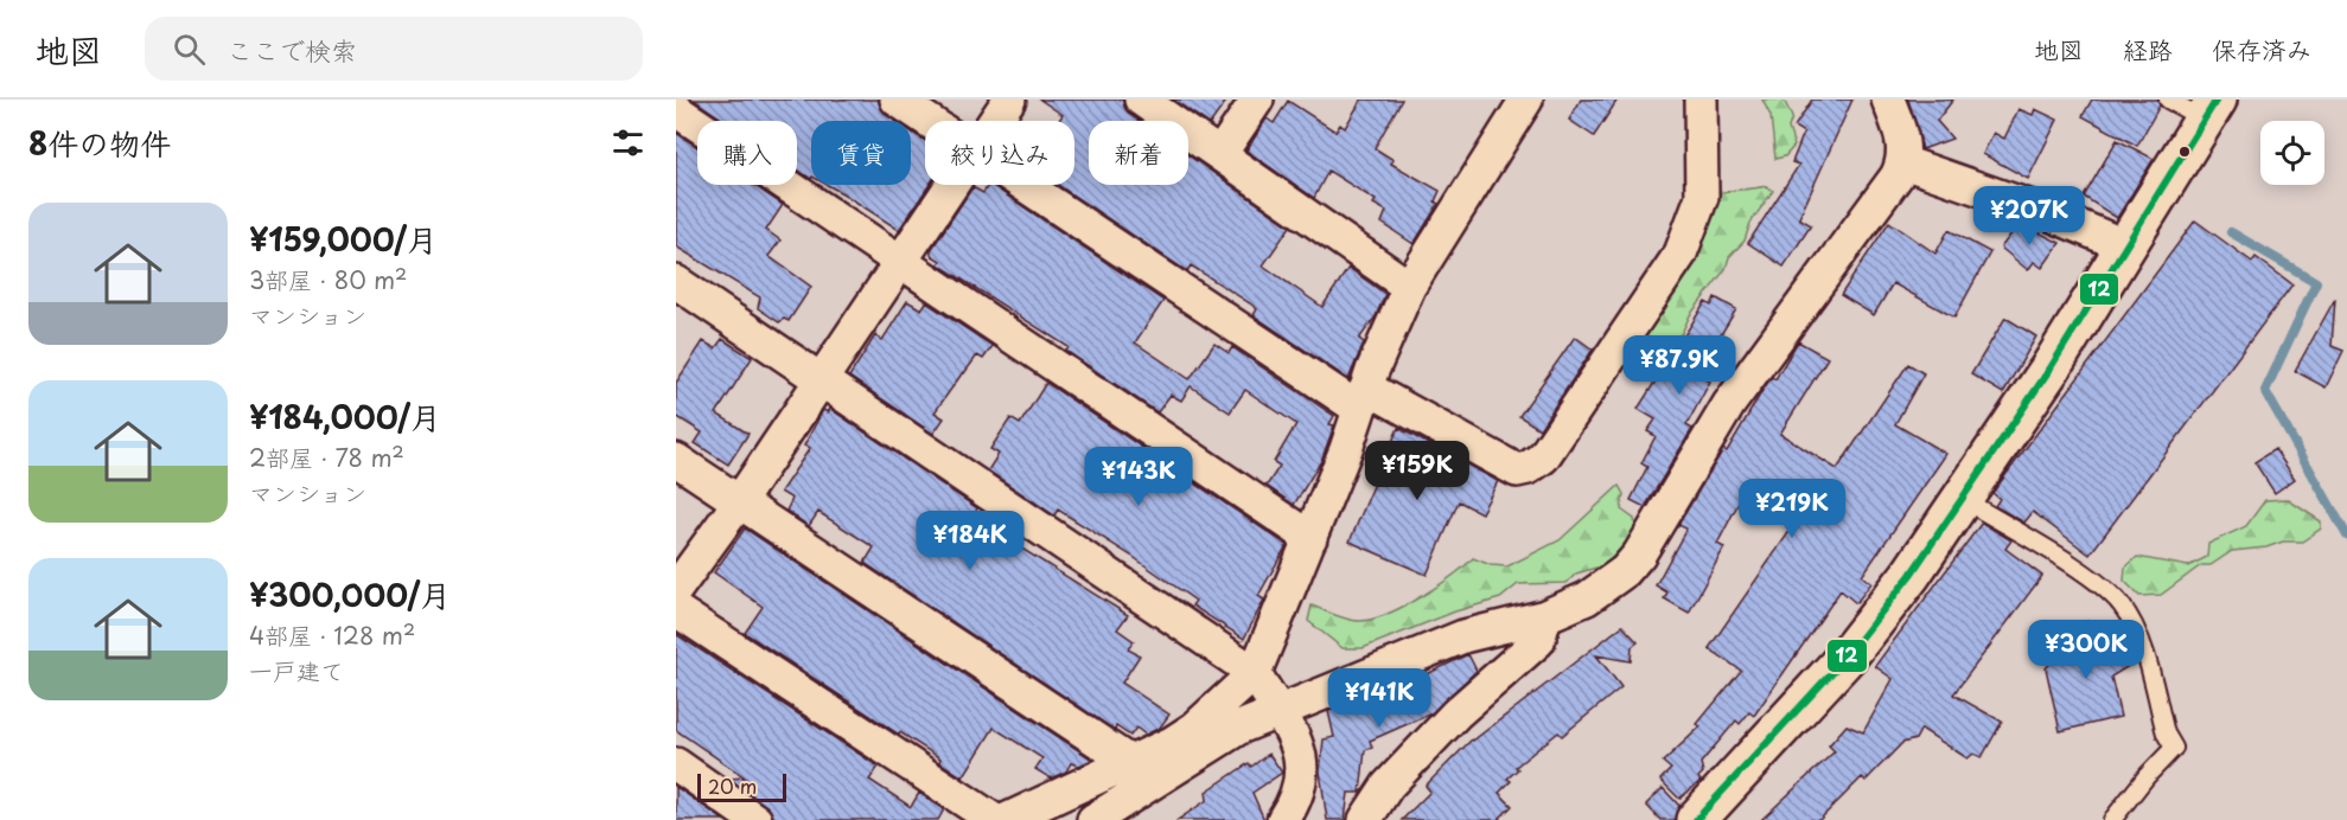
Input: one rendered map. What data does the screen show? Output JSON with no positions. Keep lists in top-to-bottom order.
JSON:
{
  "lines": ["transit line 12"],
  "scale_bar": "20 m",
  "page": {
    "header": "地図",
    "search": "ここで検索",
    "nav": ["地図", "経路", "保存済み"],
    "heading": "8件の物件",
    "chip": [
      "購入",
      "賃貸",
      "絞り込み",
      "新着"
    ],
    "list": [
      {
        "name": "¥159,000/月",
        "note": "3部屋 · 80 m² · マンション"
      },
      {
        "name": "¥184,000/月",
        "note": "2部屋 · 78 m² · マンション"
      },
      {
        "name": "¥300,000/月",
        "note": "4部屋 · 128 m² · 一戸建て"
      }
    ],
    "price": [
      "¥207K",
      "¥87.9K",
      "¥159K",
      "¥143K",
      "¥219K",
      "¥184K",
      "¥300K",
      "¥141K"
    ],
    "scale": "20 m"
  }
}
